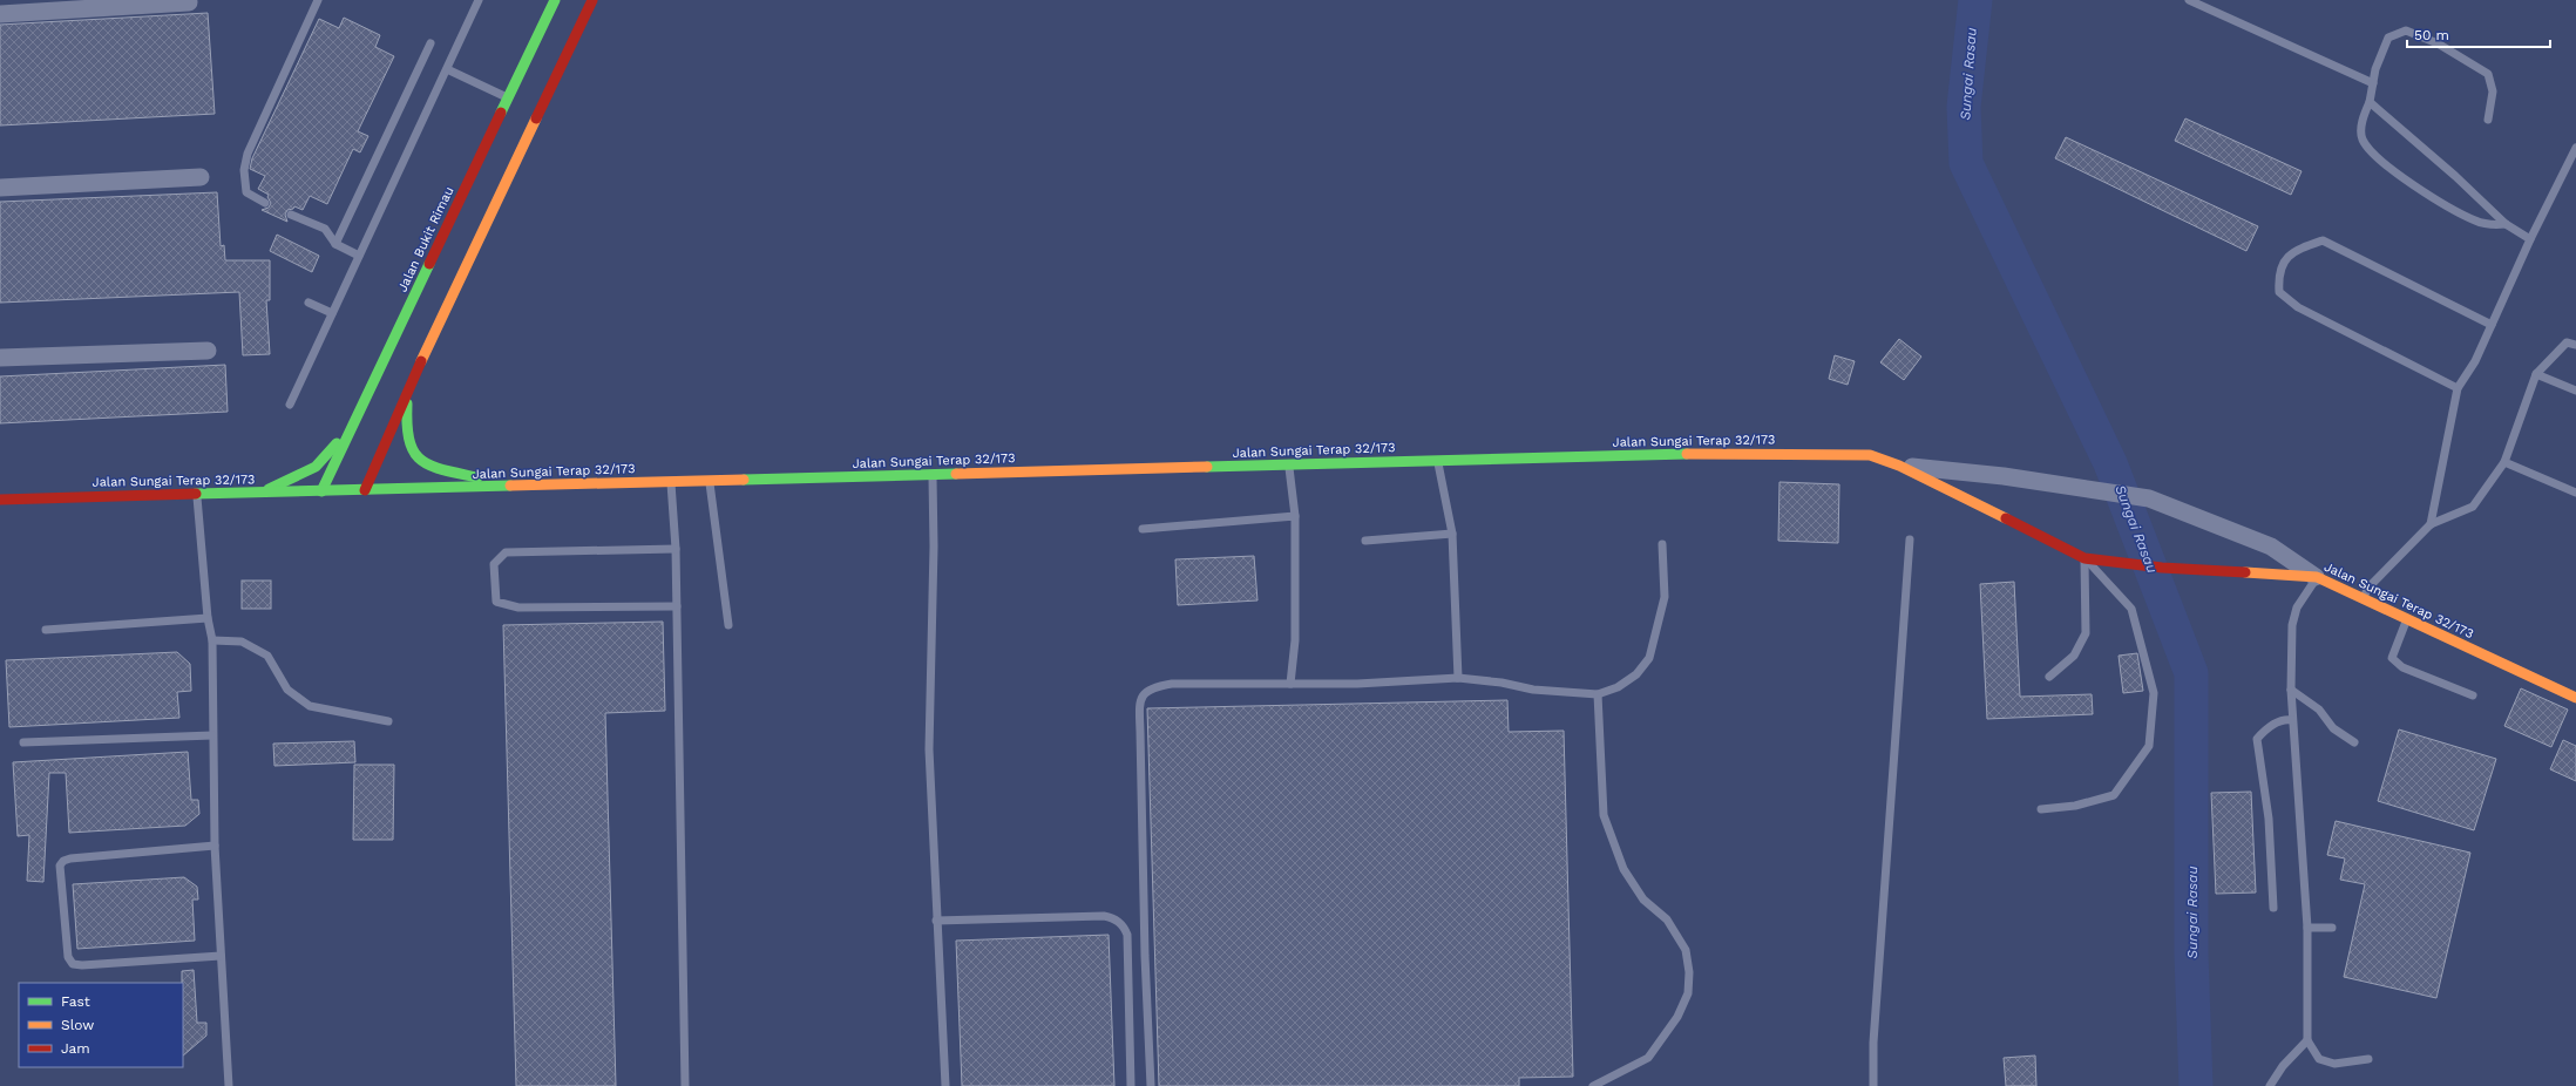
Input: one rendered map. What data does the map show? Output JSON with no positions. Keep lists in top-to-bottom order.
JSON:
{
  "streets": {
    "street": ["Jalan Bukit Rimau", "Jalan Sungai Terap 32/173"]
  },
  "crossings": [
    ["Jalan Bukit Rimau", "Jalan Sungai Terap 32/173"]
  ],
  "water": ["Sungai Rasau"],
  "legend": ["Fast", "Slow", "Jam"],
  "scale_bar": "50 m"
}
